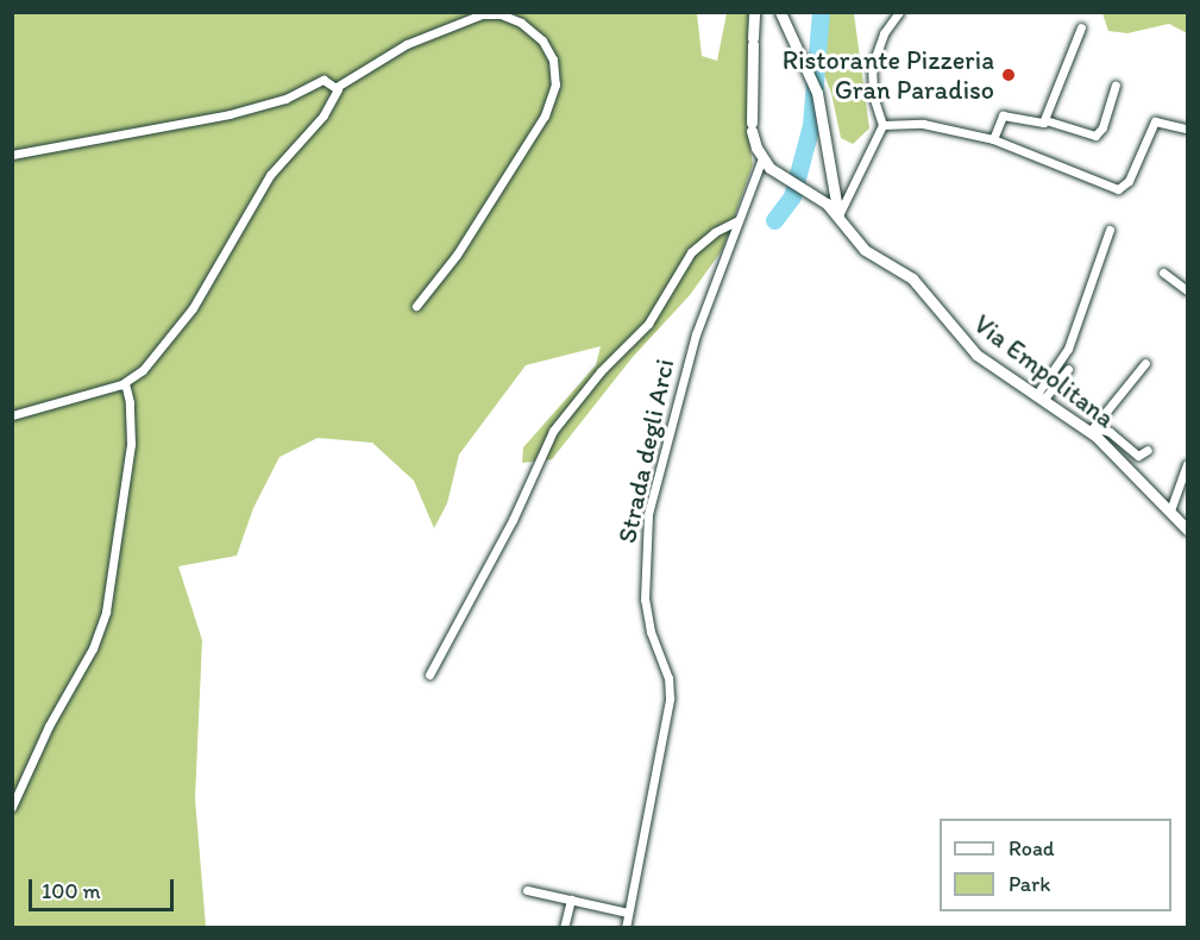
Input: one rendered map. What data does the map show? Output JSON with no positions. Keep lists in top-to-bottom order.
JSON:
{
  "streets": {
    "main road": ["Via Empolitana"],
    "street": ["Strada degli Arci"]
  },
  "crossings": [
    ["Via Empolitana", "Strada degli Arci"]
  ],
  "places": ["Ristorante Pizzeria Gran Paradiso"],
  "legend": ["Road", "Park"],
  "scale_bar": "100 m"
}
